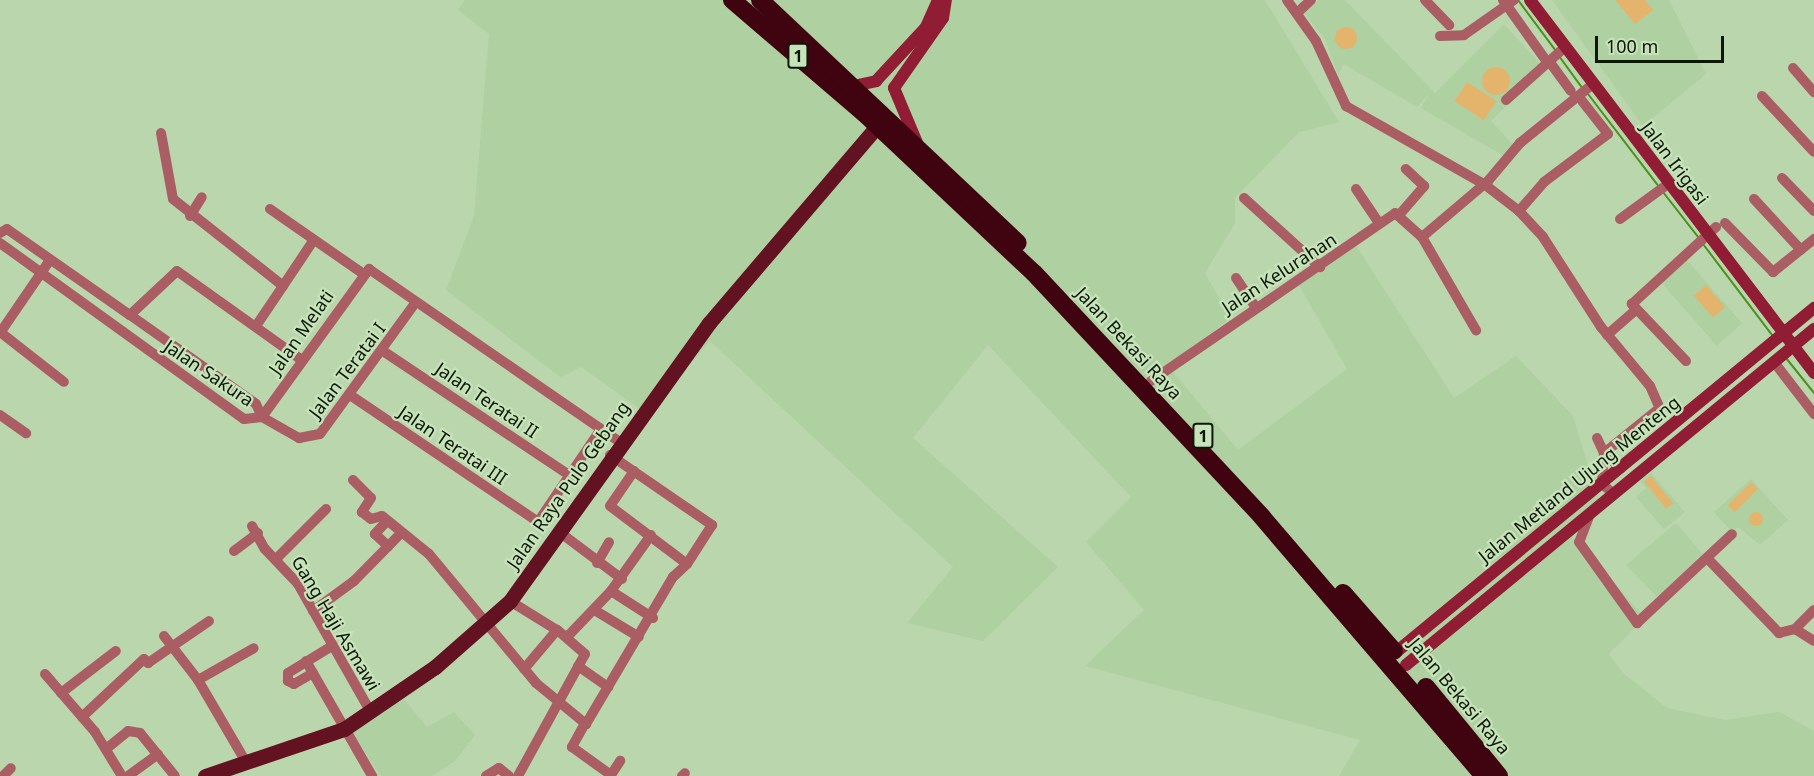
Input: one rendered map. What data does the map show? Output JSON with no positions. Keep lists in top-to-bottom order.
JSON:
{
  "streets": {
    "highway": ["1", "Jalan Bekasi Raya"],
    "main road": ["Jalan Raya Pulo Gebang"],
    "street": [
      "Jalan Irigasi",
      "Jalan Kelurahan",
      "Jalan Melati",
      "Jalan Teratai I",
      "Jalan Sakura",
      "Jalan Teratai II",
      "Jalan Teratai III",
      "Jalan Metland Ujung Menteng",
      "Gang Haji Asmawi"
    ]
  },
  "crossings": [
    ["Jalan Irigasi", "Jalan Metland Ujung Menteng"],
    ["Jalan Kelurahan", "Jalan Bekasi Raya"],
    ["Jalan Melati", "Jalan Teratai I"],
    ["Jalan Melati", "Jalan Sakura"],
    ["Jalan Bekasi Raya", "Jalan Metland Ujung Menteng"],
    ["Jalan Bekasi Raya", "Jalan Raya Pulo Gebang"],
    ["Jalan Teratai I", "Jalan Sakura"],
    ["Jalan Teratai I", "Jalan Teratai II"],
    ["Jalan Teratai I", "Jalan Teratai III"],
    ["Jalan Teratai II", "Jalan Teratai III"],
    ["Jalan Raya Pulo Gebang", "Gang Haji Asmawi"]
  ],
  "scale_bar": "100 m"
}
